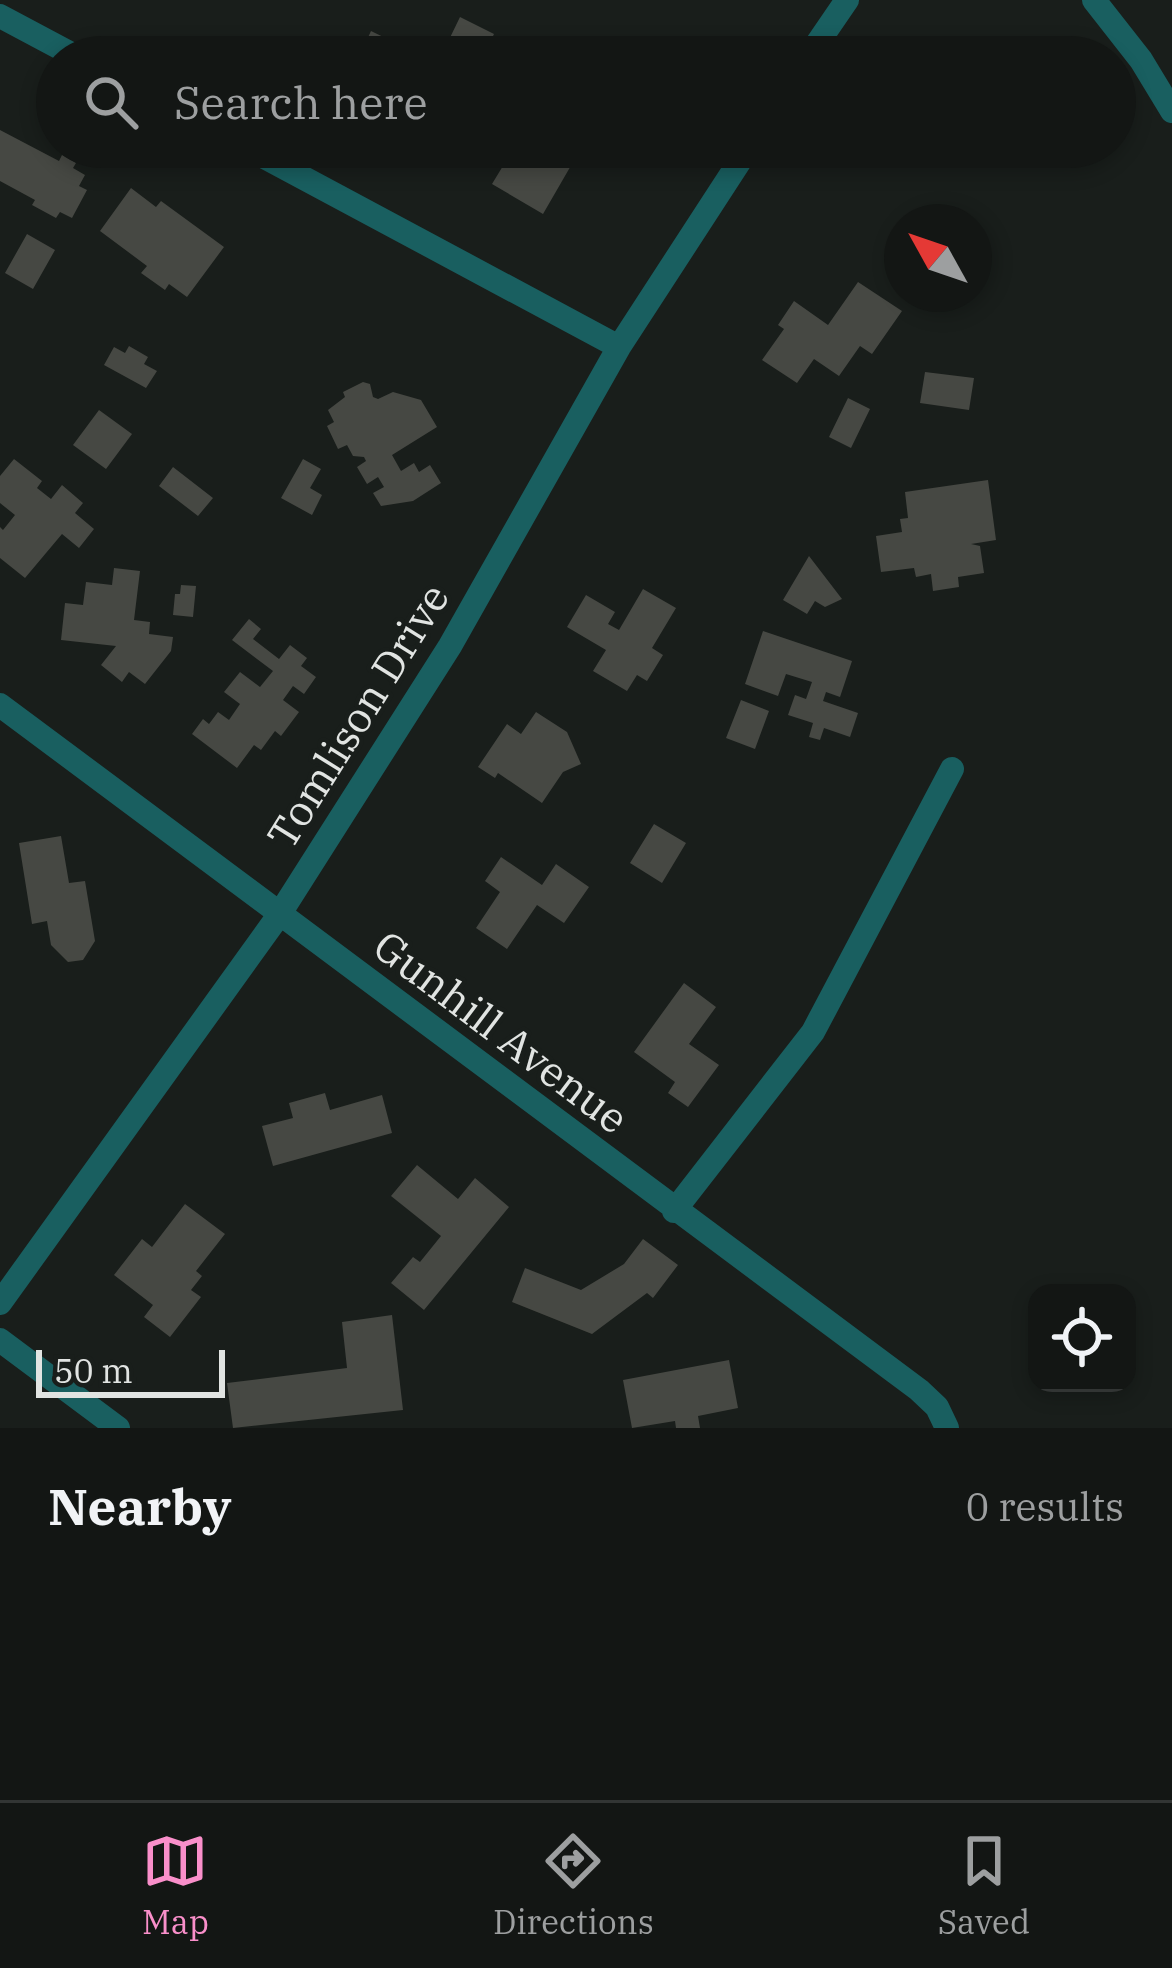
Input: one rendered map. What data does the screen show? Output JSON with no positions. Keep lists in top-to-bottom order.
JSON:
{
  "streets": {
    "street": ["Tomlison Drive", "Gunhill Avenue"]
  },
  "crossings": [
    ["Tomlison Drive", "Gunhill Avenue"]
  ],
  "scale_bar": "50 m",
  "north": "top left",
  "page": {
    "search": "Search here",
    "scale": "50 m",
    "heading": ["Nearby", "0 results"],
    "nav": ["Map", "Directions", "Saved"]
  }
}
